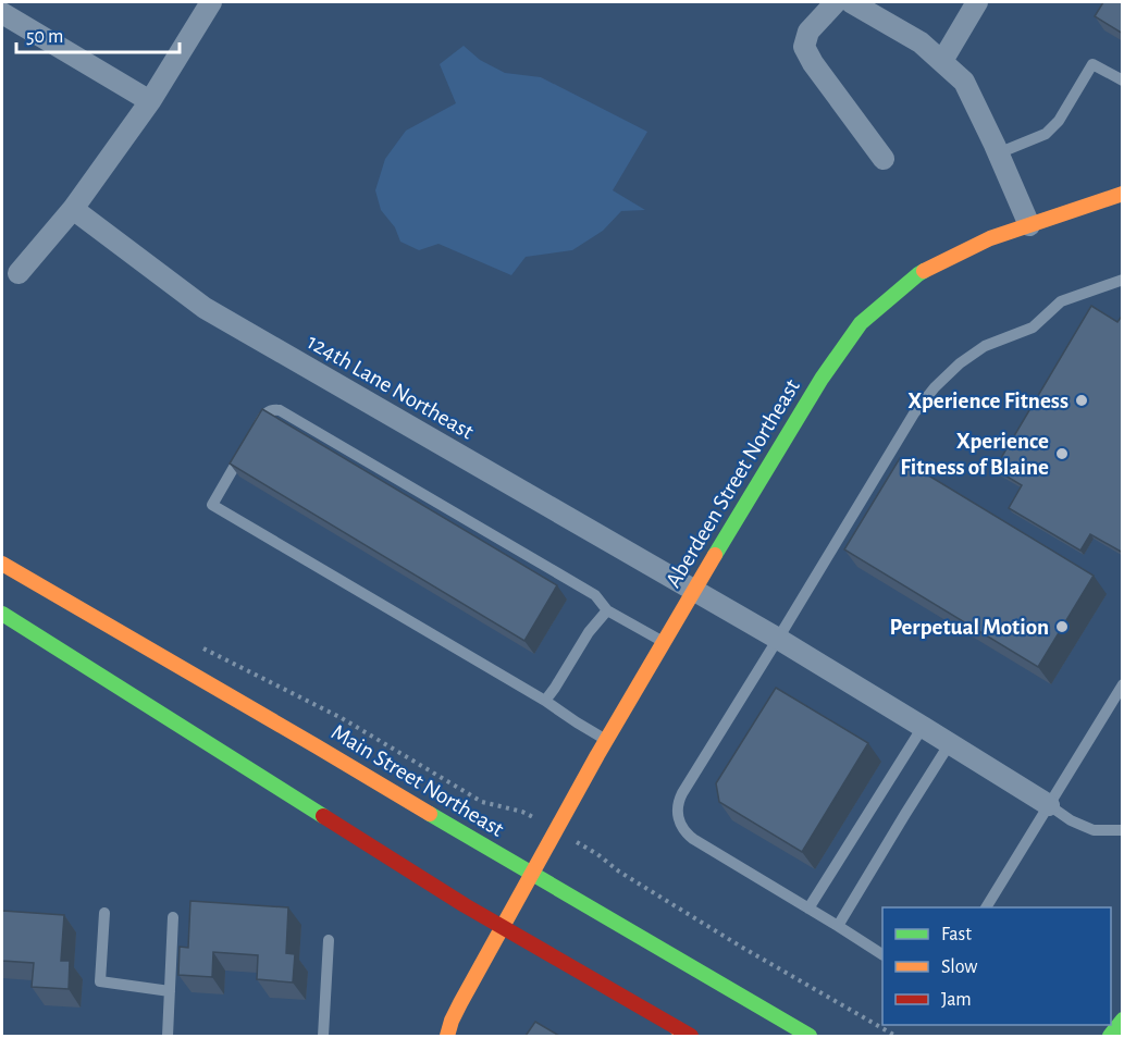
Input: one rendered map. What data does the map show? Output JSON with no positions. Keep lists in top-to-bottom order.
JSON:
{
  "streets": {
    "main road": ["Aberdeen Street Northeast", "Main Street Northeast"],
    "street": ["124th Lane Northeast"]
  },
  "crossings": [
    ["124th Lane Northeast", "Aberdeen Street Northeast"],
    ["Aberdeen Street Northeast", "Main Street Northeast"]
  ],
  "places": ["Xperience Fitness", "Xperience Fitness of Blaine", "Perpetual Motion"],
  "legend": ["Fast", "Slow", "Jam"],
  "scale_bar": "50 m"
}
